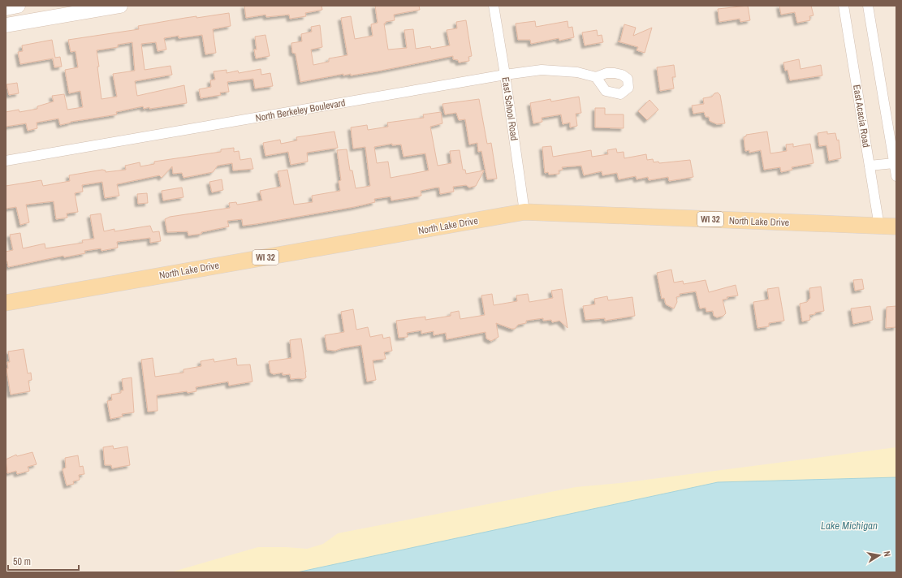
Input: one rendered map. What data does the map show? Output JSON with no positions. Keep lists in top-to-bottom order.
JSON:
{
  "streets": {
    "main road": ["WI 32", "North Lake Drive"],
    "street": ["East School Road", "North Berkeley Boulevard", "East Acacia Road"]
  },
  "crossings": [
    ["East School Road", "North Berkeley Boulevard"],
    ["East School Road", "North Lake Drive"],
    ["East Acacia Road", "North Lake Drive"]
  ],
  "water": ["Lake Michigan"],
  "scale_bar": "50 m",
  "north": "right"
}
